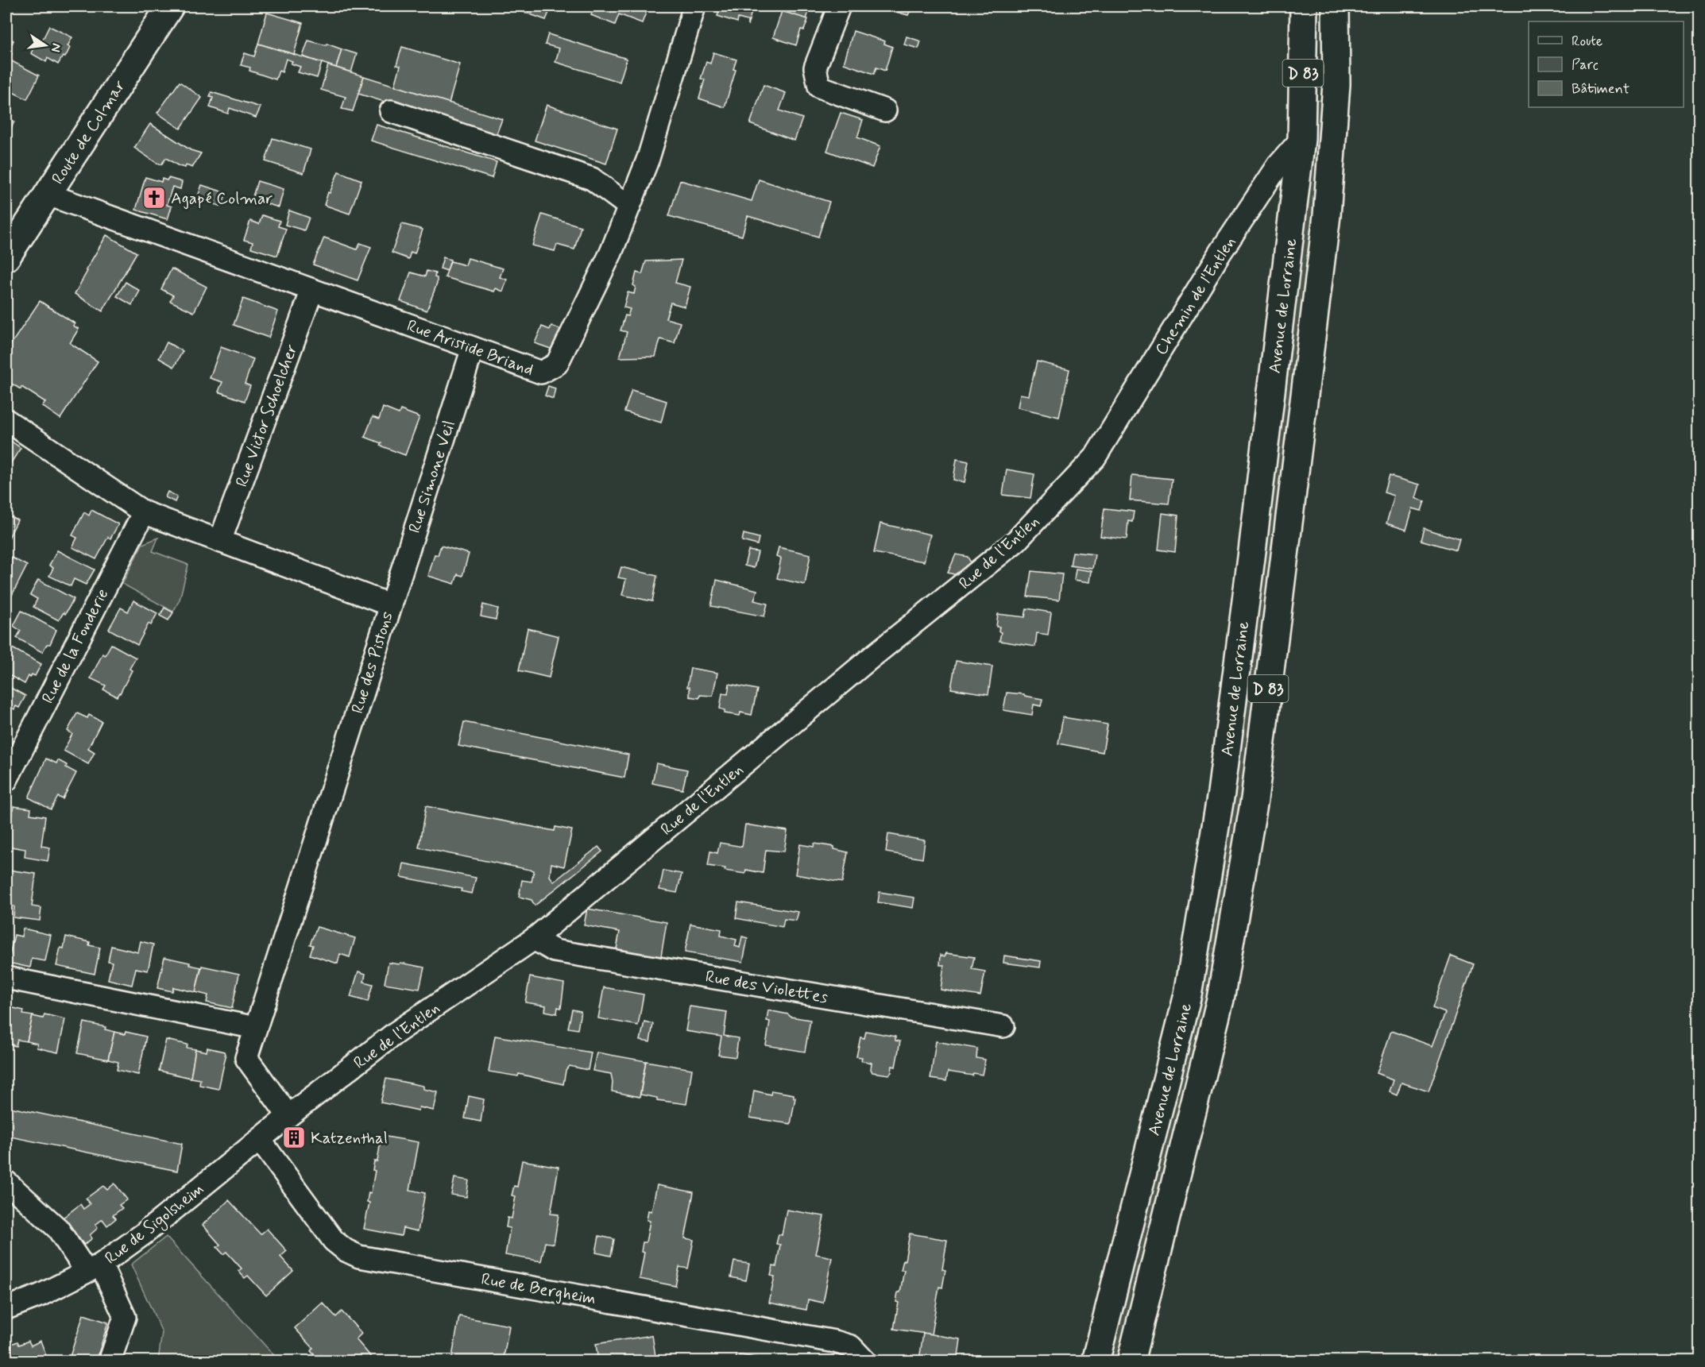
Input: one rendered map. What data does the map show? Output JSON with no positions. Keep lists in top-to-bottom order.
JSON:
{
  "streets": {
    "main road": ["D 83", "Route de Colmar", "Avenue de Lorraine"],
    "street": [
      "Chemin de l'Entlen",
      "Rue Aristide Briand",
      "Rue Victor Schoelcher",
      "Rue Simone Veil",
      "Rue de l'Entlen",
      "Rue de la Fonderie",
      "Rue des Pistons",
      "Rue des Violettes",
      "Rue de Sigolsheim",
      "Rue de Bergheim"
    ]
  },
  "crossings": [
    ["Route de Colmar", "Rue Aristide Briand"],
    ["Chemin de l'Entlen", "Avenue de Lorraine"],
    ["Chemin de l'Entlen", "Rue de l'Entlen"],
    ["Rue Aristide Briand", "Rue Victor Schoelcher"],
    ["Rue Aristide Briand", "Rue Simone Veil"],
    ["Rue Victor Schoelcher", "Rue des Pistons"],
    ["Rue Simone Veil", "Rue des Pistons"],
    ["Rue de l'Entlen", "Rue des Pistons"],
    ["Rue de l'Entlen", "Rue des Violettes"],
    ["Rue de l'Entlen", "Rue de Sigolsheim"],
    ["Rue de la Fonderie", "Rue des Pistons"],
    ["Rue des Pistons", "Rue de Sigolsheim"],
    ["Rue de Sigolsheim", "Rue de Bergheim"]
  ],
  "places": {
    "church": ["Agapé Colmar"],
    "building": ["Katzenthal"]
  },
  "legend": ["Route", "Parc", "Bâtiment"],
  "north": "right"
}
